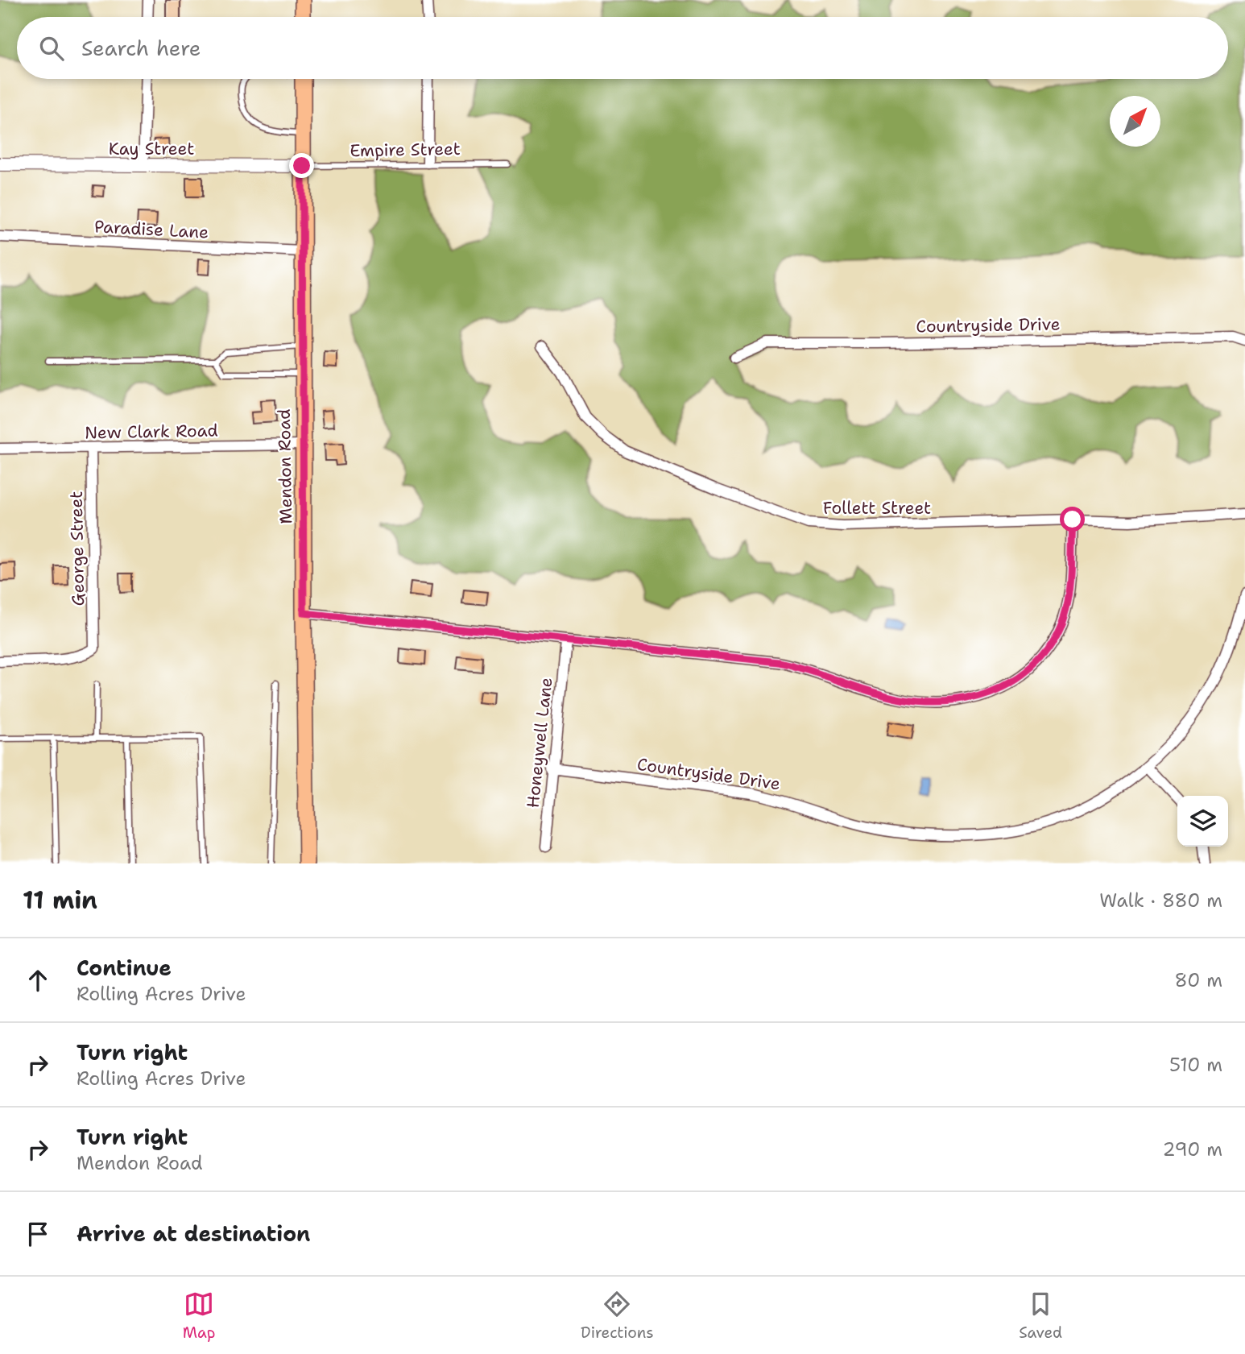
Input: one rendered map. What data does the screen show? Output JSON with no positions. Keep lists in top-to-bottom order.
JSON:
{
  "streets": {
    "main road": ["Mendon Road"],
    "street": [
      "Kay Street",
      "Paradise Lane",
      "Countryside Drive",
      "New Clark Road",
      "Follett Street",
      "George Street",
      "Honeywell Lane"
    ],
    "lane": ["Empire Street"]
  },
  "crossings": [
    ["Kay Street", "Empire Street"],
    ["Kay Street", "Mendon Road"],
    ["Empire Street", "Mendon Road"],
    ["Paradise Lane", "Mendon Road"],
    ["Countryside Drive", "Honeywell Lane"],
    ["New Clark Road", "Mendon Road"],
    ["New Clark Road", "George Street"]
  ],
  "north": "top right",
  "page": {
    "search": "Search here",
    "heading": ["11 min", "Walk · 880 m"],
    "list": [
      ["Continue", "Rolling Acres Drive", "80 m"],
      ["Turn right", "Rolling Acres Drive", "510 m"],
      ["Turn right", "Mendon Road", "290 m"],
      "Arrive at destination"
    ],
    "nav": ["Map", "Directions", "Saved"]
  }
}
